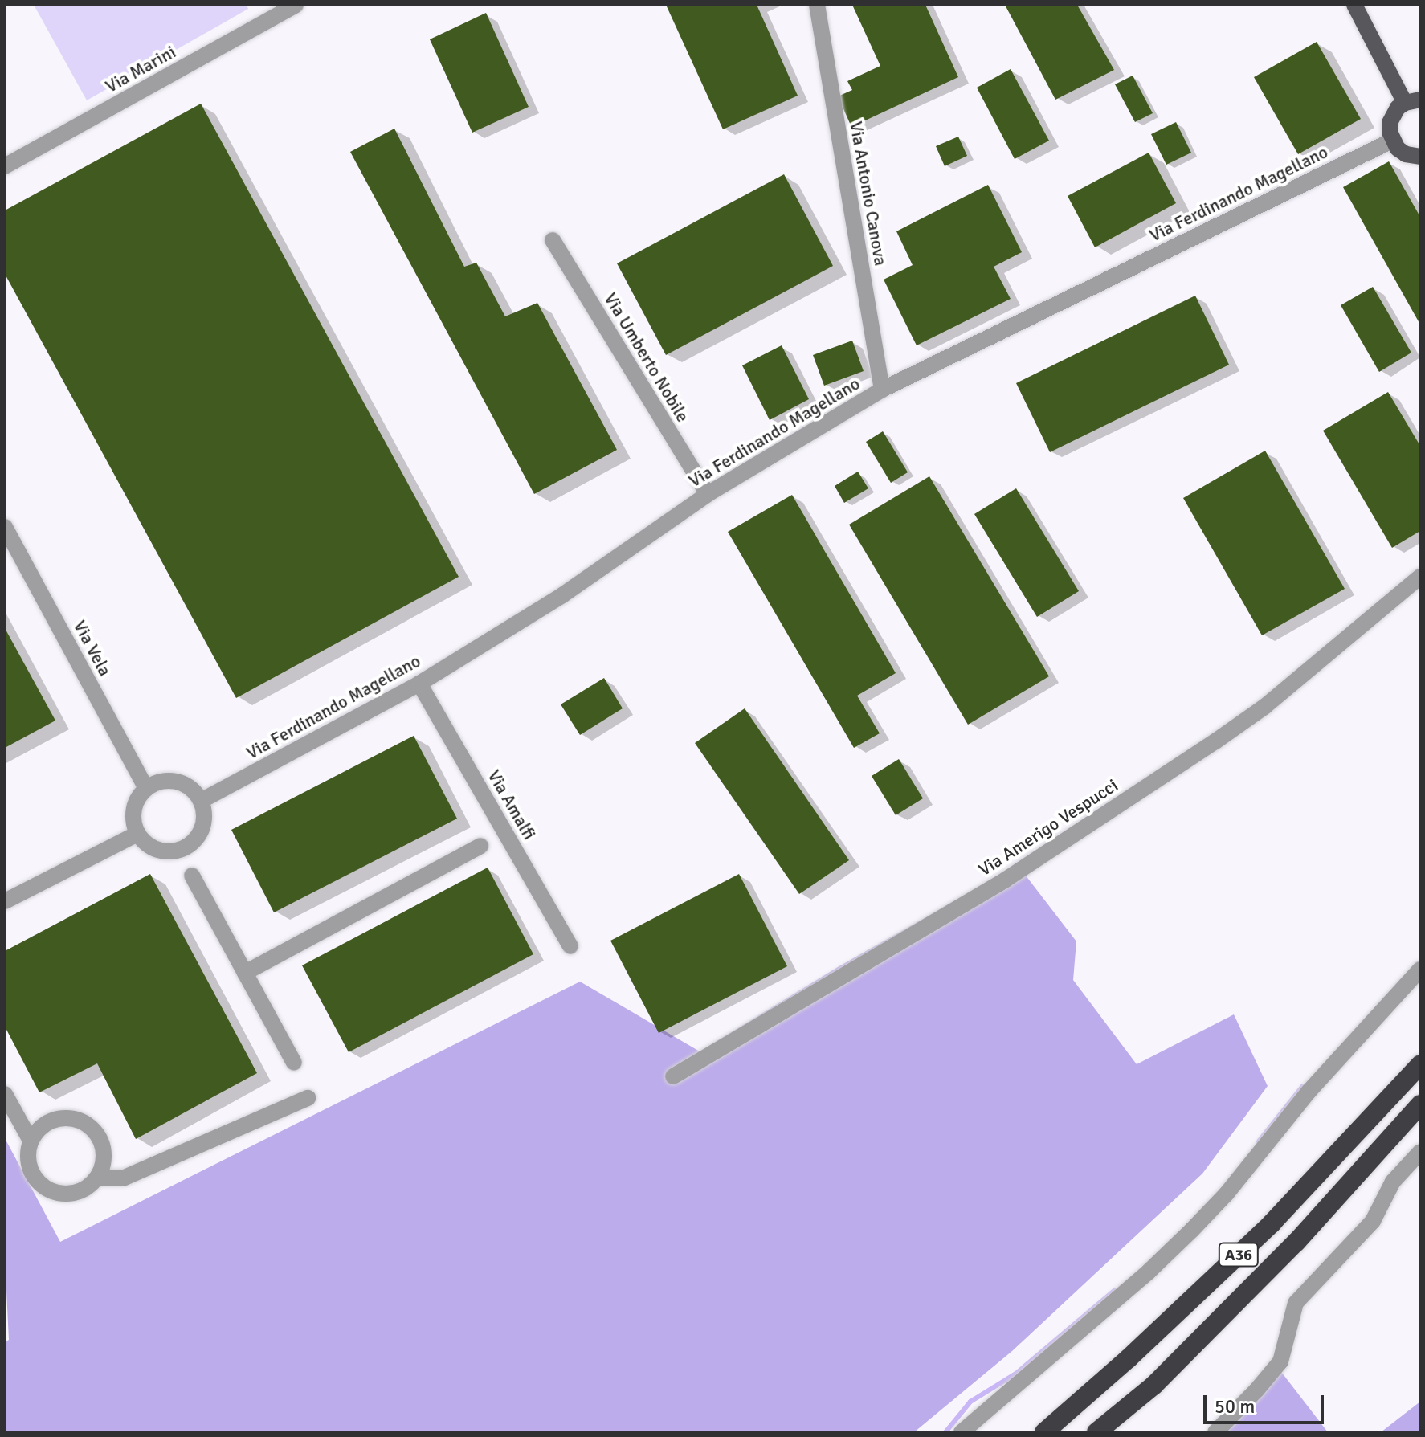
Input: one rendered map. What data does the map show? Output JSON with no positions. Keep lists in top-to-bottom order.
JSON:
{
  "streets": {
    "highway": ["A36"],
    "street": [
      "Via Marini",
      "Via Antonio Canova",
      "Via Ferdinando Magellano",
      "Via Umberto Nobile",
      "Via Vela",
      "Via Amalfi",
      "Via Amerigo Vespucci"
    ]
  },
  "crossings": [
    ["Via Antonio Canova", "Via Ferdinando Magellano"],
    ["Via Ferdinando Magellano", "Via Umberto Nobile"],
    ["Via Ferdinando Magellano", "Via Vela"],
    ["Via Ferdinando Magellano", "Via Amalfi"]
  ],
  "scale_bar": "50 m"
}
